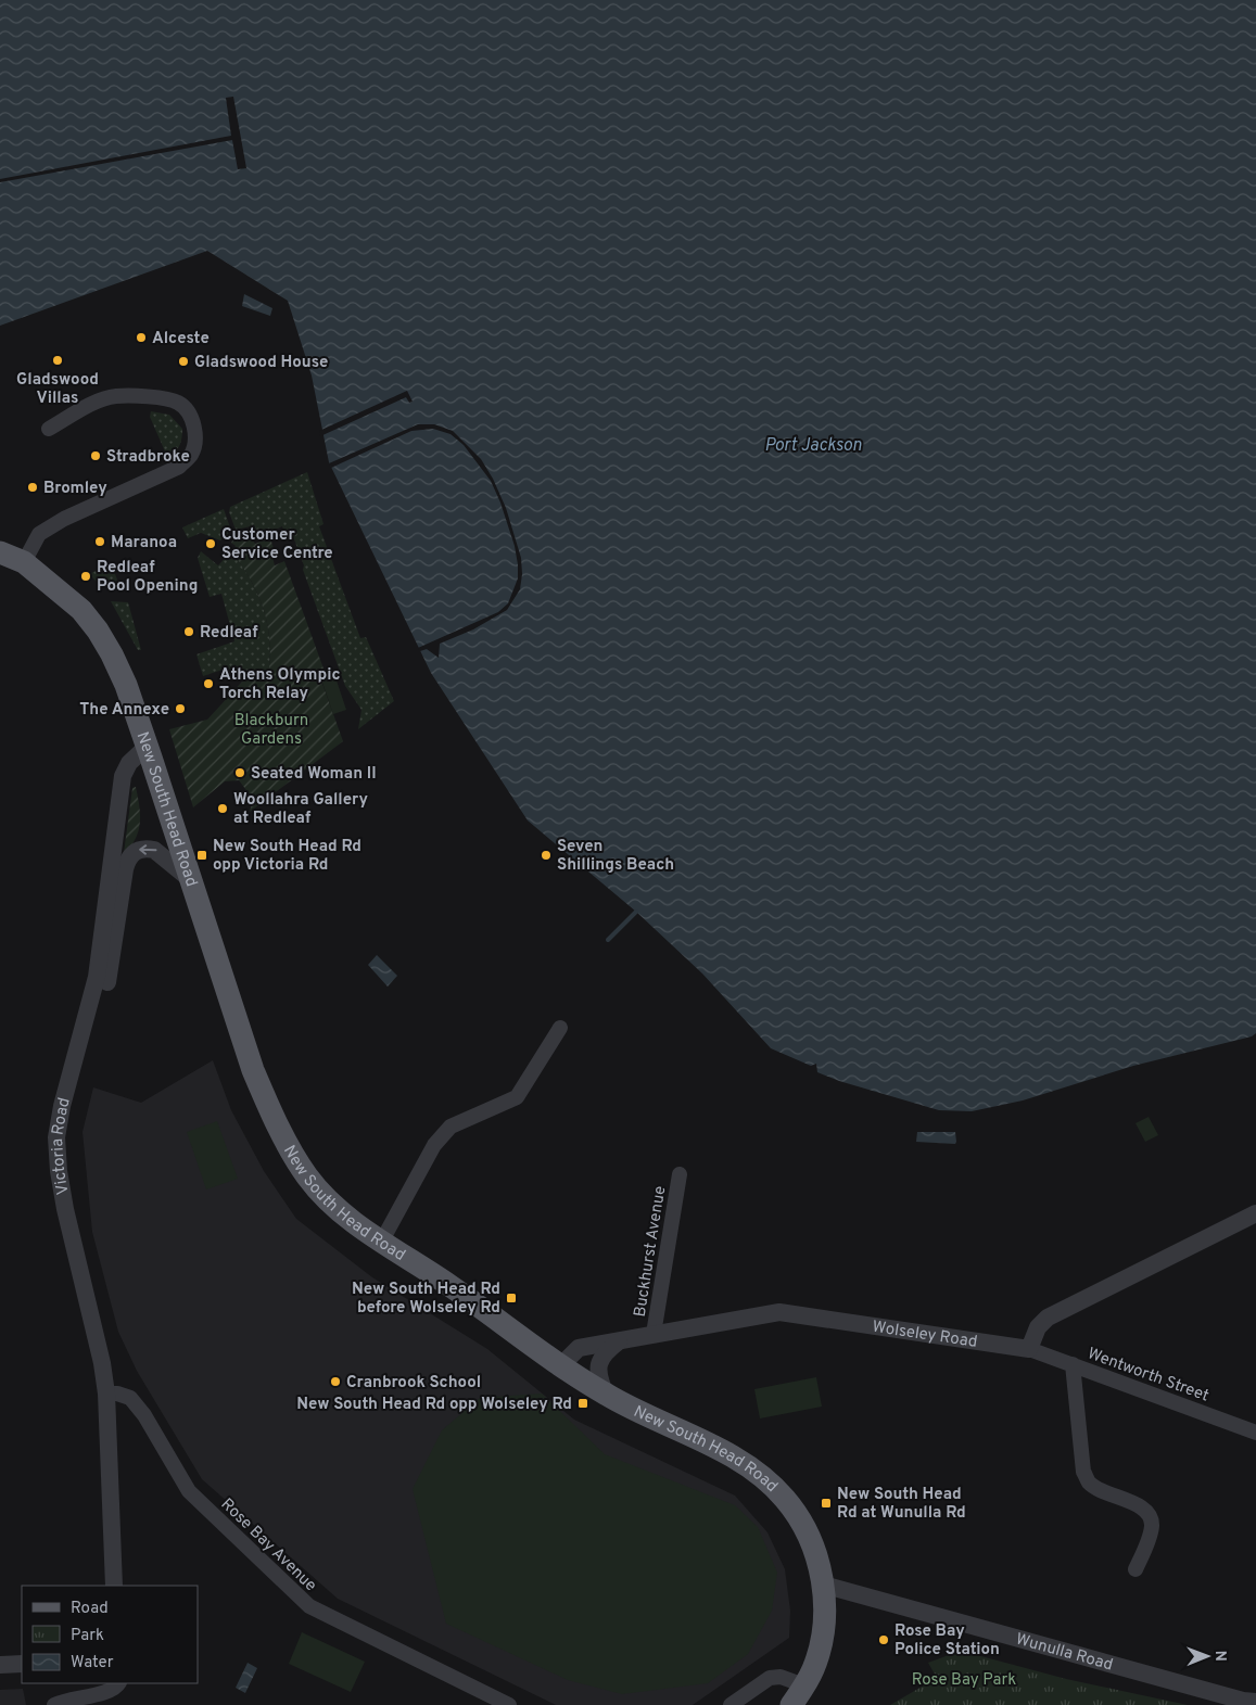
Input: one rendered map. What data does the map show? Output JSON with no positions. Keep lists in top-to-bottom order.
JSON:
{
  "streets": {
    "main road": ["New South Head Road"],
    "street": [
      "Victoria Road",
      "Buckhurst Avenue",
      "Wolseley Road",
      "Wentworth Street",
      "Rose Bay Avenue",
      "Wunulla Road"
    ]
  },
  "crossings": [
    ["New South Head Road", "Victoria Road"],
    ["New South Head Road", "Wolseley Road"],
    ["New South Head Road", "Wunulla Road"],
    ["Victoria Road", "Rose Bay Avenue"],
    ["Buckhurst Avenue", "Wolseley Road"],
    ["Wolseley Road", "Wentworth Street"]
  ],
  "water": ["Port Jackson"],
  "parks": ["Blackburn Gardens", "Rose Bay Park"],
  "places": {
    "other": [
      "Alceste",
      "Gladswood Villas",
      "Gladswood House",
      "Stradbroke",
      "Bromley",
      "Maranoa",
      "Customer Service Centre",
      "Redleaf Pool Opening",
      "Redleaf",
      "Athens Olympic Torch Relay",
      "The Annexe",
      "Seated Woman II",
      "Woollahra Gallery at Redleaf",
      "Seven Shillings Beach",
      "Cranbrook School",
      "Rose Bay Police Station"
    ],
    "transit": [
      "New South Head Rd opp Victoria Rd",
      "New South Head Rd before Wolseley Rd",
      "New South Head Rd opp Wolseley Rd",
      "New South Head Rd at Wunulla Rd"
    ]
  },
  "legend": ["Road", "Park", "Water"],
  "north": "right"
}
